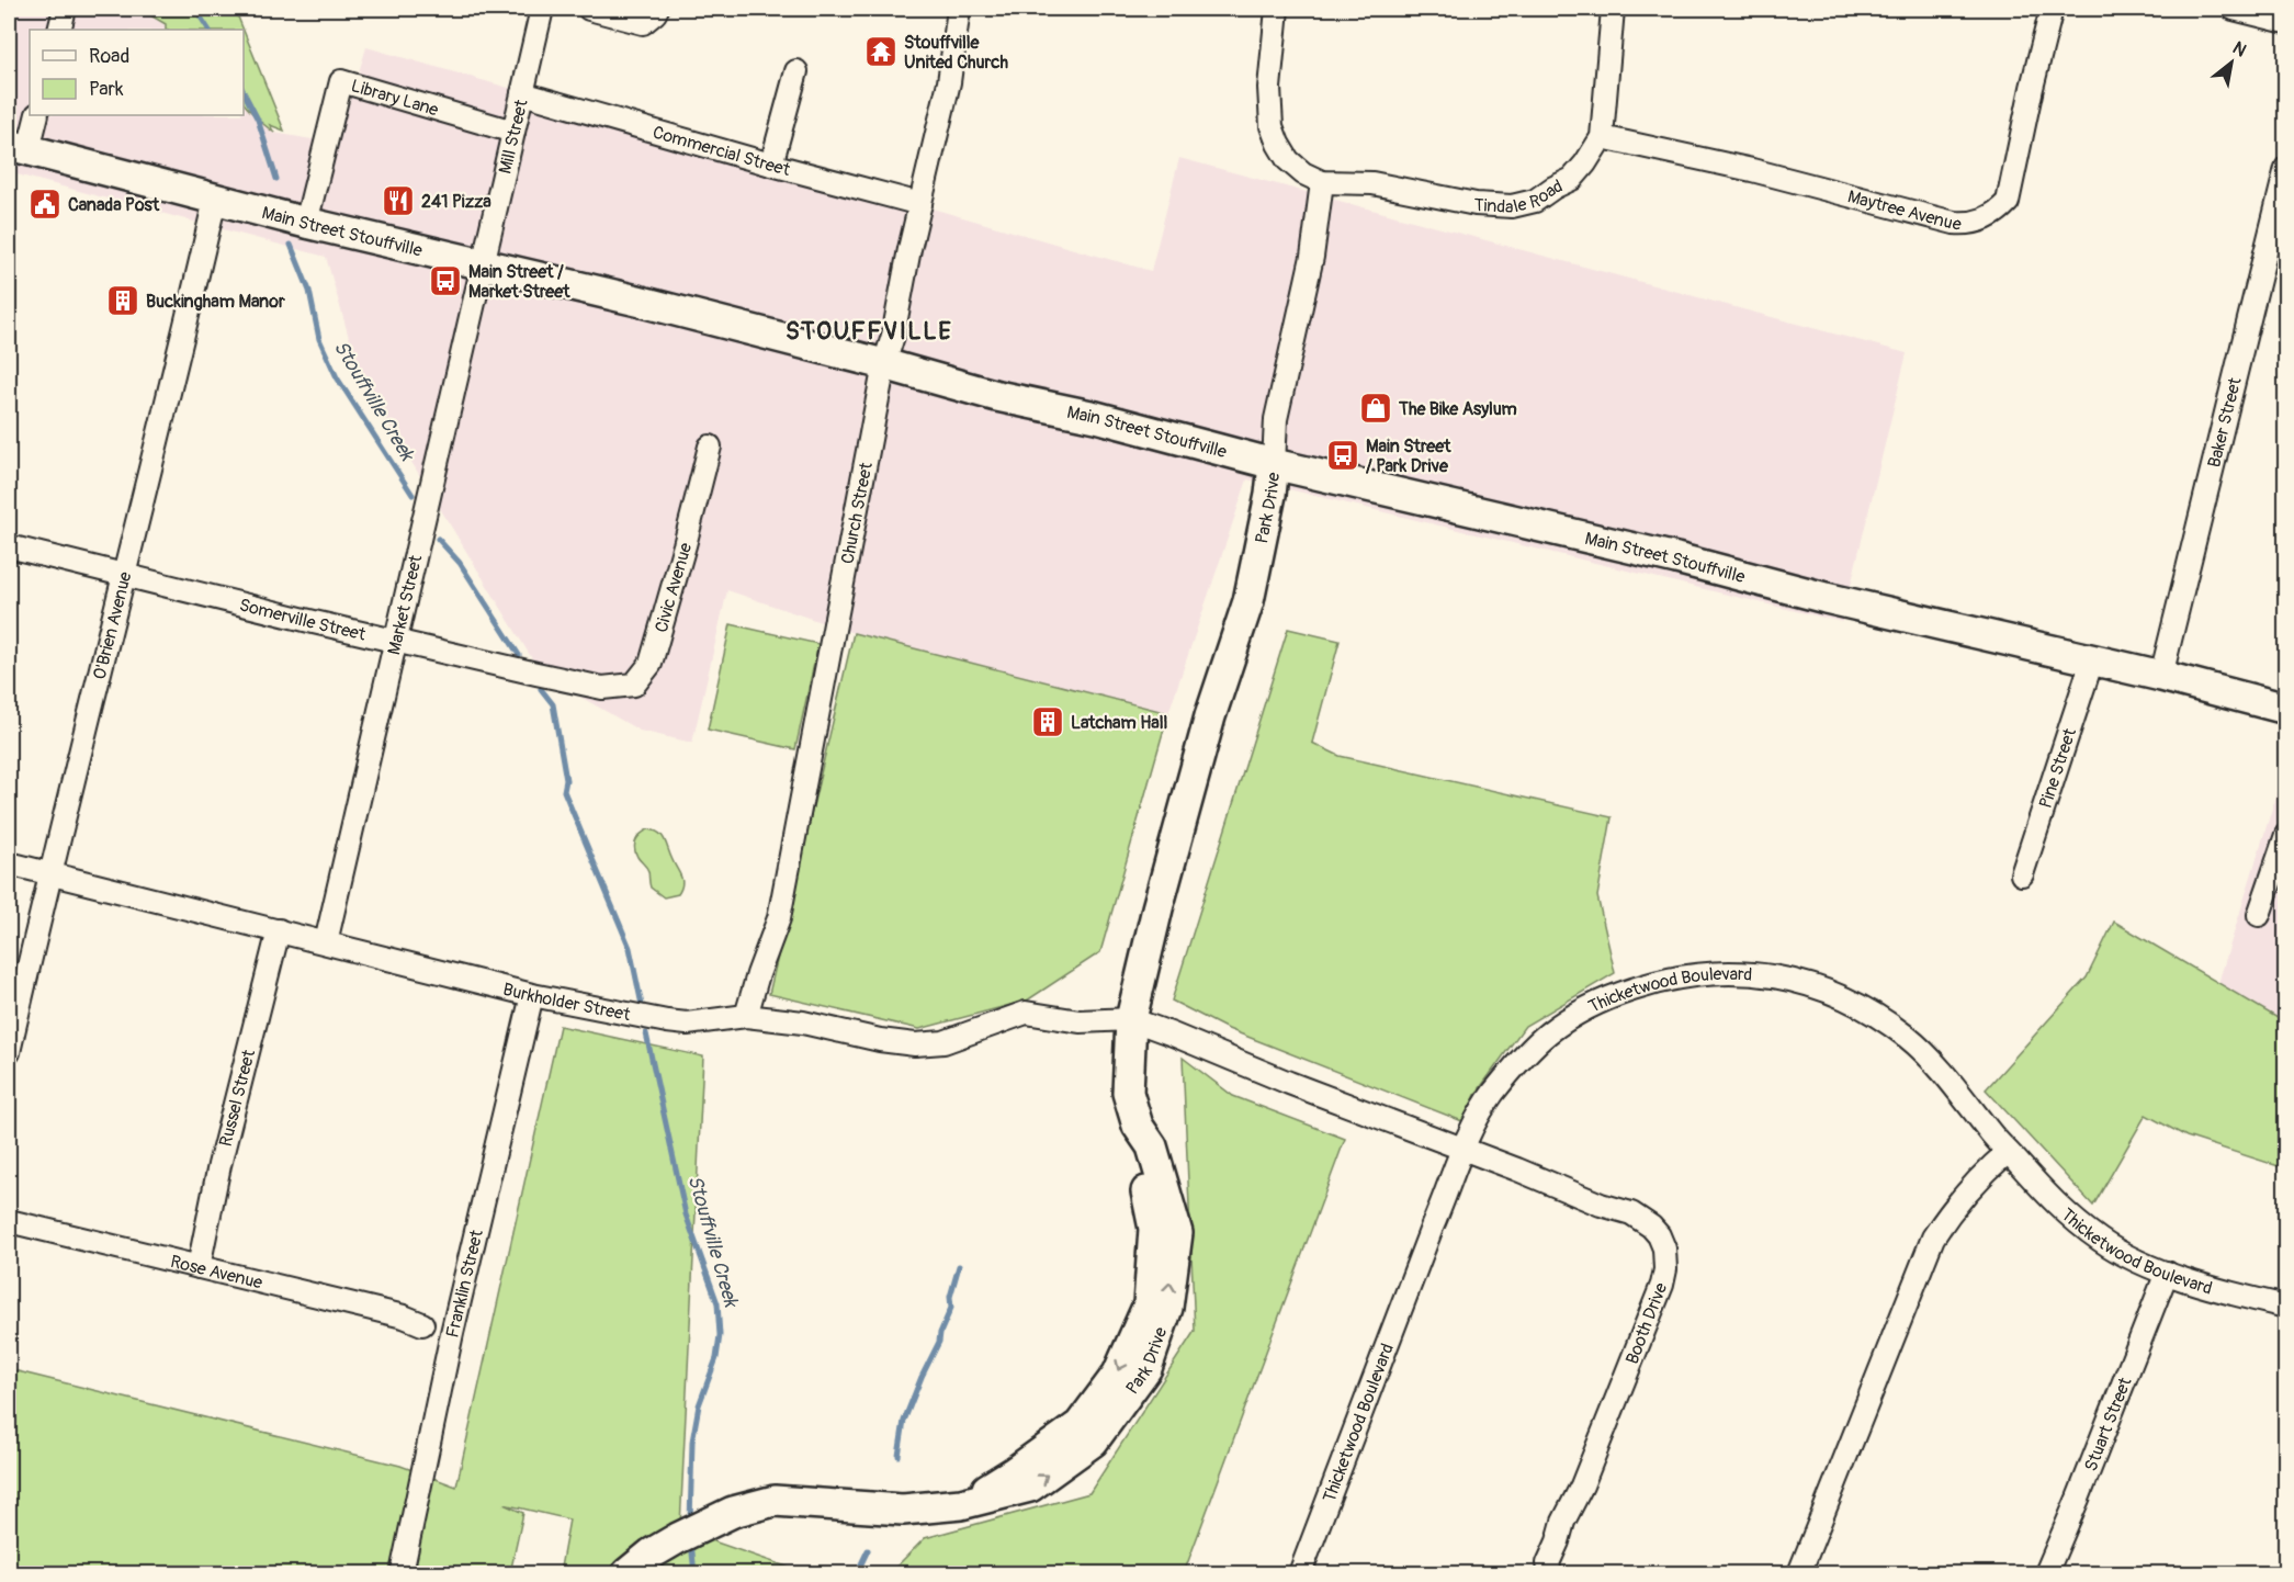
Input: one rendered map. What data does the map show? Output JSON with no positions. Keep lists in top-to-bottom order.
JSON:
{
  "streets": {
    "main road": ["Main Street Stouffville", "Park Drive"],
    "street": [
      "Library Lane",
      "Mill Street",
      "Commercial Street",
      "Tindale Road",
      "Maytree Avenue",
      "Baker Street",
      "Church Street",
      "Civic Avenue",
      "Market Street",
      "Somerville Street",
      "O'Brien Avenue",
      "Pine Street",
      "Thicketwood Boulevard",
      "Burkholder Street",
      "Russel Street",
      "Rose Avenue",
      "Franklin Street",
      "Booth Drive",
      "Stuart Street"
    ]
  },
  "crossings": [
    ["Library Lane", "Mill Street"],
    ["Library Lane", "Main Street Stouffville"],
    ["Mill Street", "Commercial Street"],
    ["Mill Street", "Main Street Stouffville"],
    ["Mill Street", "Market Street"],
    ["Commercial Street", "Church Street"],
    ["Tindale Road", "Maytree Avenue"],
    ["Tindale Road", "Park Drive"],
    ["Main Street Stouffville", "Baker Street"],
    ["Main Street Stouffville", "Park Drive"],
    ["Main Street Stouffville", "Church Street"],
    ["Main Street Stouffville", "Market Street"],
    ["Main Street Stouffville", "O'Brien Avenue"],
    ["Main Street Stouffville", "Pine Street"],
    ["Park Drive", "Burkholder Street"],
    ["Church Street", "Burkholder Street"],
    ["Civic Avenue", "Somerville Street"],
    ["Market Street", "Somerville Street"],
    ["Market Street", "Burkholder Street"],
    ["Somerville Street", "O'Brien Avenue"],
    ["O'Brien Avenue", "Burkholder Street"],
    ["Thicketwood Boulevard", "Booth Drive"],
    ["Thicketwood Boulevard", "Stuart Street"],
    ["Burkholder Street", "Russel Street"],
    ["Burkholder Street", "Franklin Street"],
    ["Russel Street", "Rose Avenue"]
  ],
  "districts": ["STOUFFVILLE"],
  "water": ["Stouffville Creek"],
  "places": {
    "temple": ["Stouffville United Church"],
    "restaurant": ["241 Pizza"],
    "public building": ["Canada Post"],
    "bus stop": ["Main Street / Market Street", "Main Street / Park Drive"],
    "building": ["Buckingham Manor", "Latcham Hall"],
    "shop": ["The Bike Asylum"]
  },
  "legend": ["Road", "Park"],
  "north": "top right"
}
